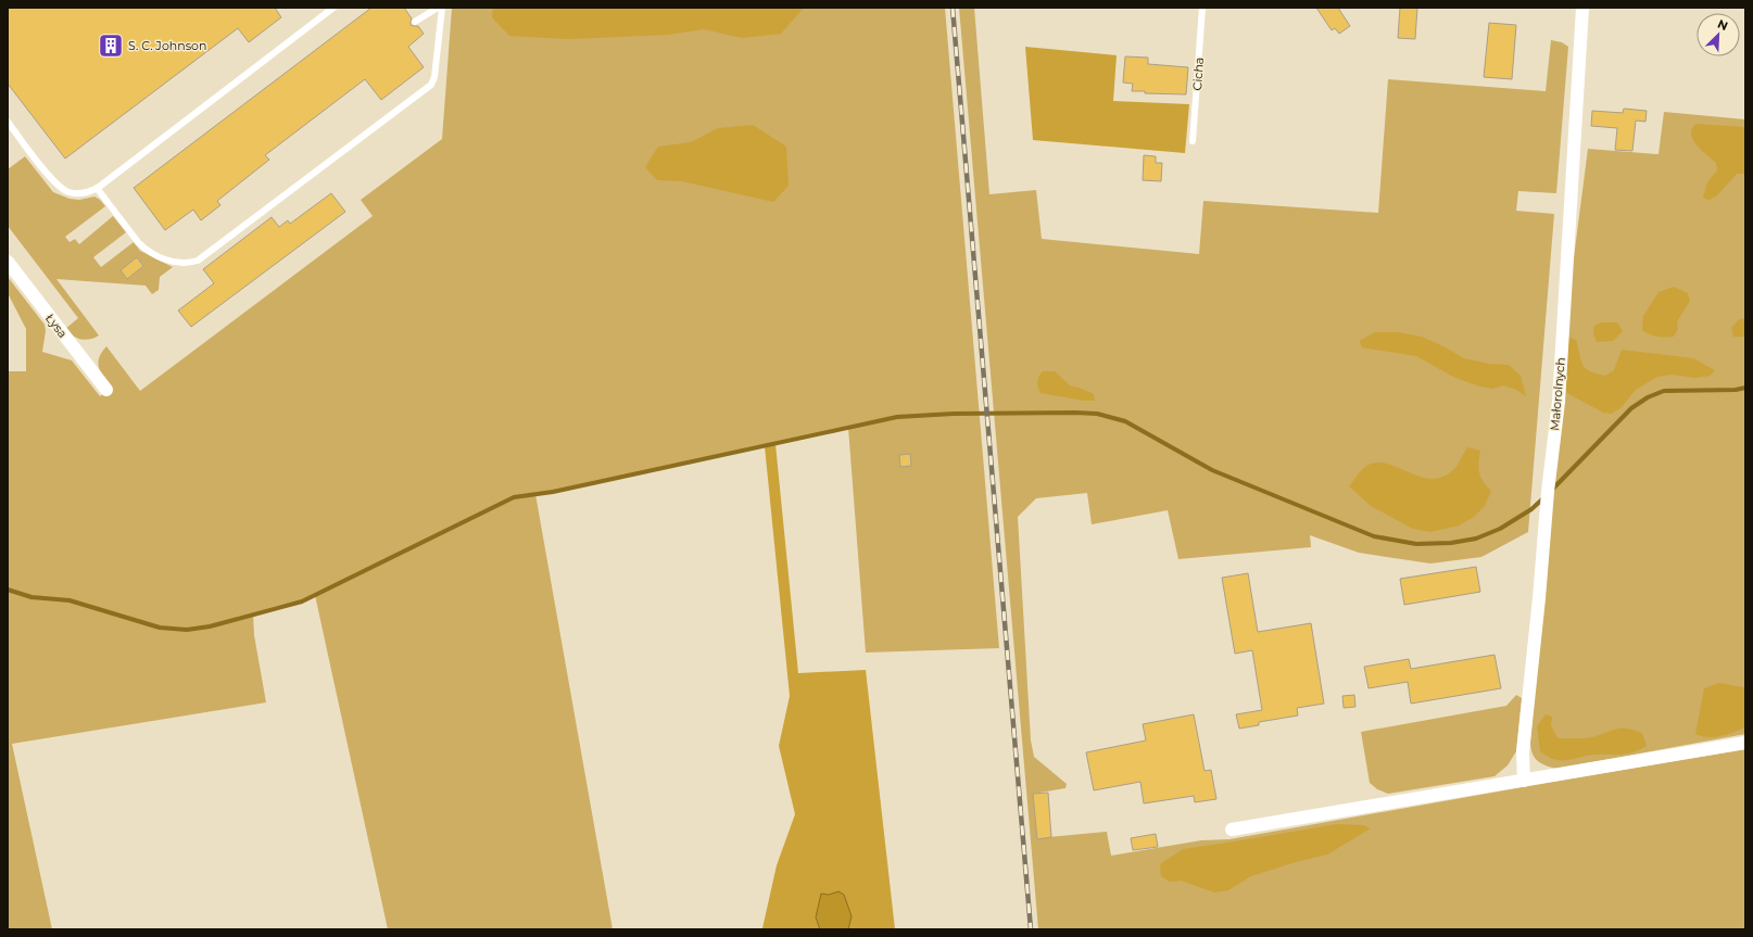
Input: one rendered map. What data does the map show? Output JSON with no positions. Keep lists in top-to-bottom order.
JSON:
{
  "streets": {
    "street": ["Łysa", "Małorolnych"],
    "lane": ["Cicha"]
  },
  "places": {
    "building": ["S. C. Johnson"]
  },
  "north": "top right"
}
